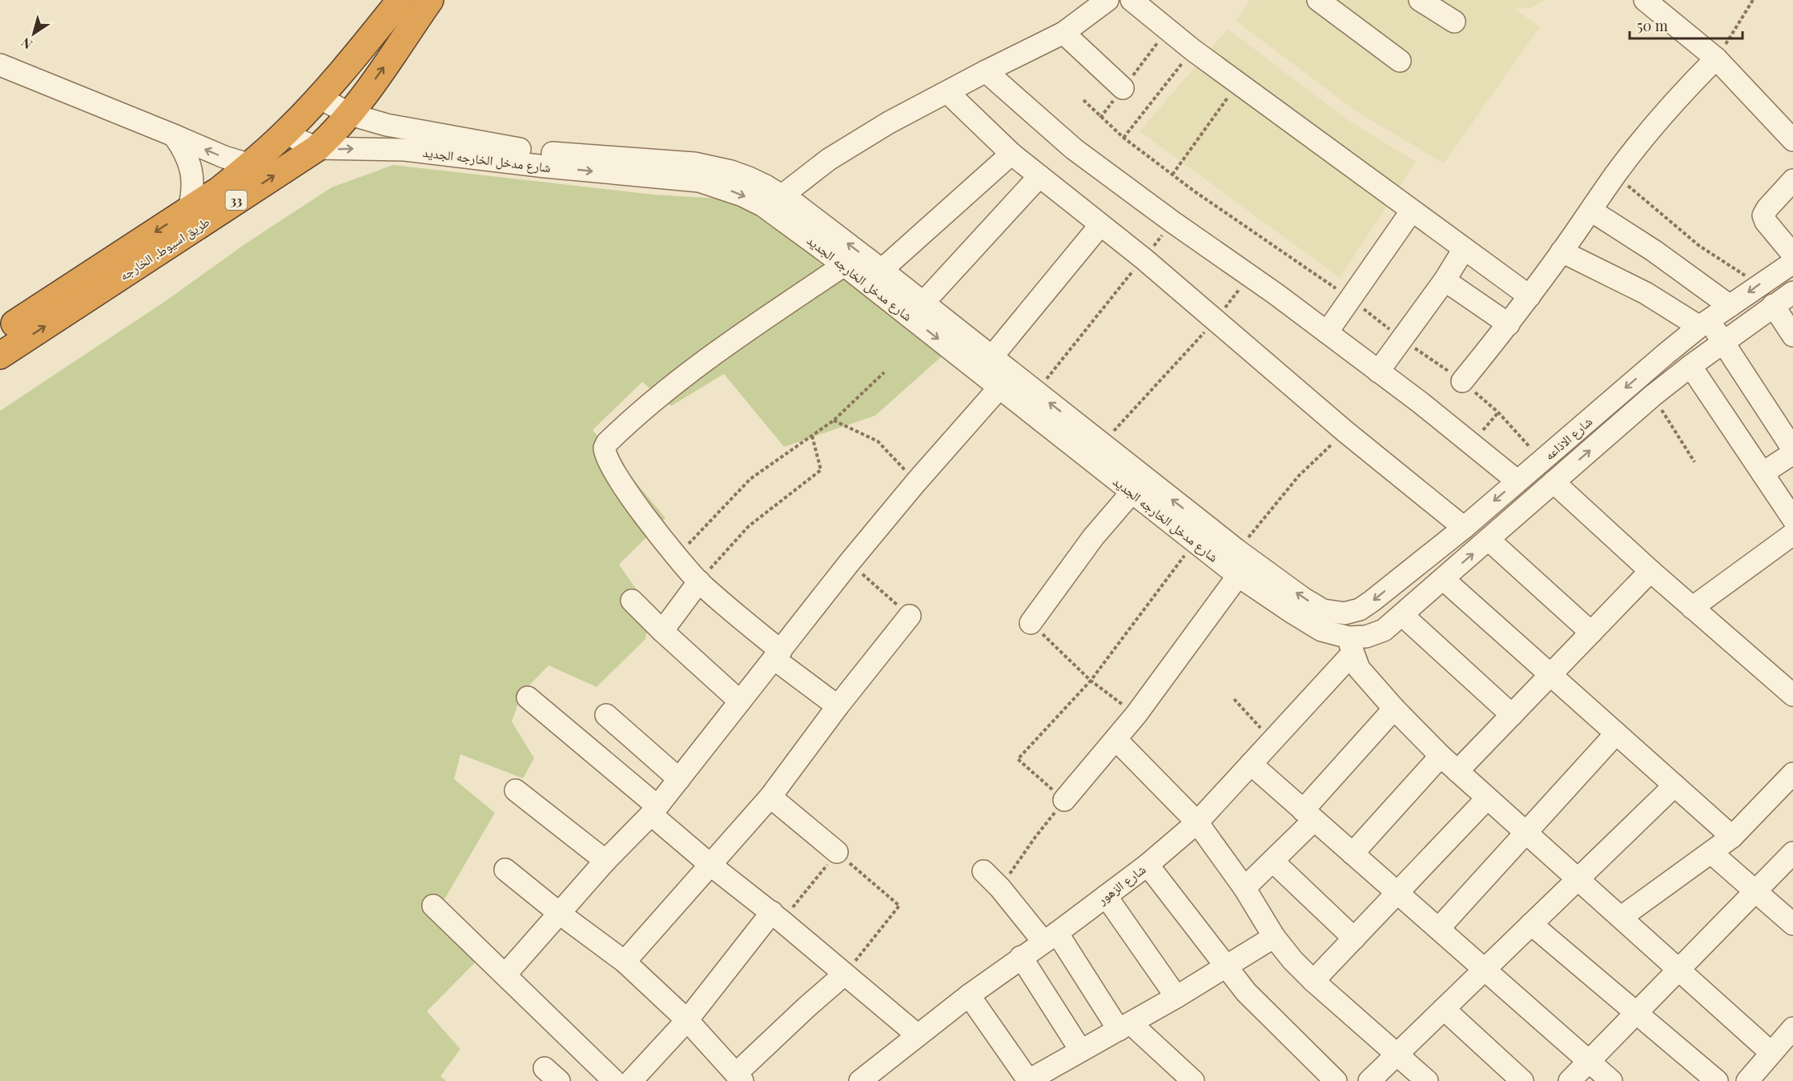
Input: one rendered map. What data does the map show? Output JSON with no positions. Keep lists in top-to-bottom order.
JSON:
{
  "streets": {
    "highway": ["33", "طريق اسيوط, الخارجه"],
    "street": ["شارع مدخل الخارجه الجديد", "شارع الاذاعه", "شارع الزهور"]
  },
  "crossings": [
    ["شارع مدخل الخارجه الجديد", "طريق اسيوط, الخارجه"],
    ["شارع مدخل الخارجه الجديد", "شارع الاذاعه"],
    ["شارع مدخل الخارجه الجديد", "شارع الزهور"],
    ["شارع الاذاعه", "شارع الزهور"]
  ],
  "scale_bar": "50 m",
  "north": "bottom left"
}
